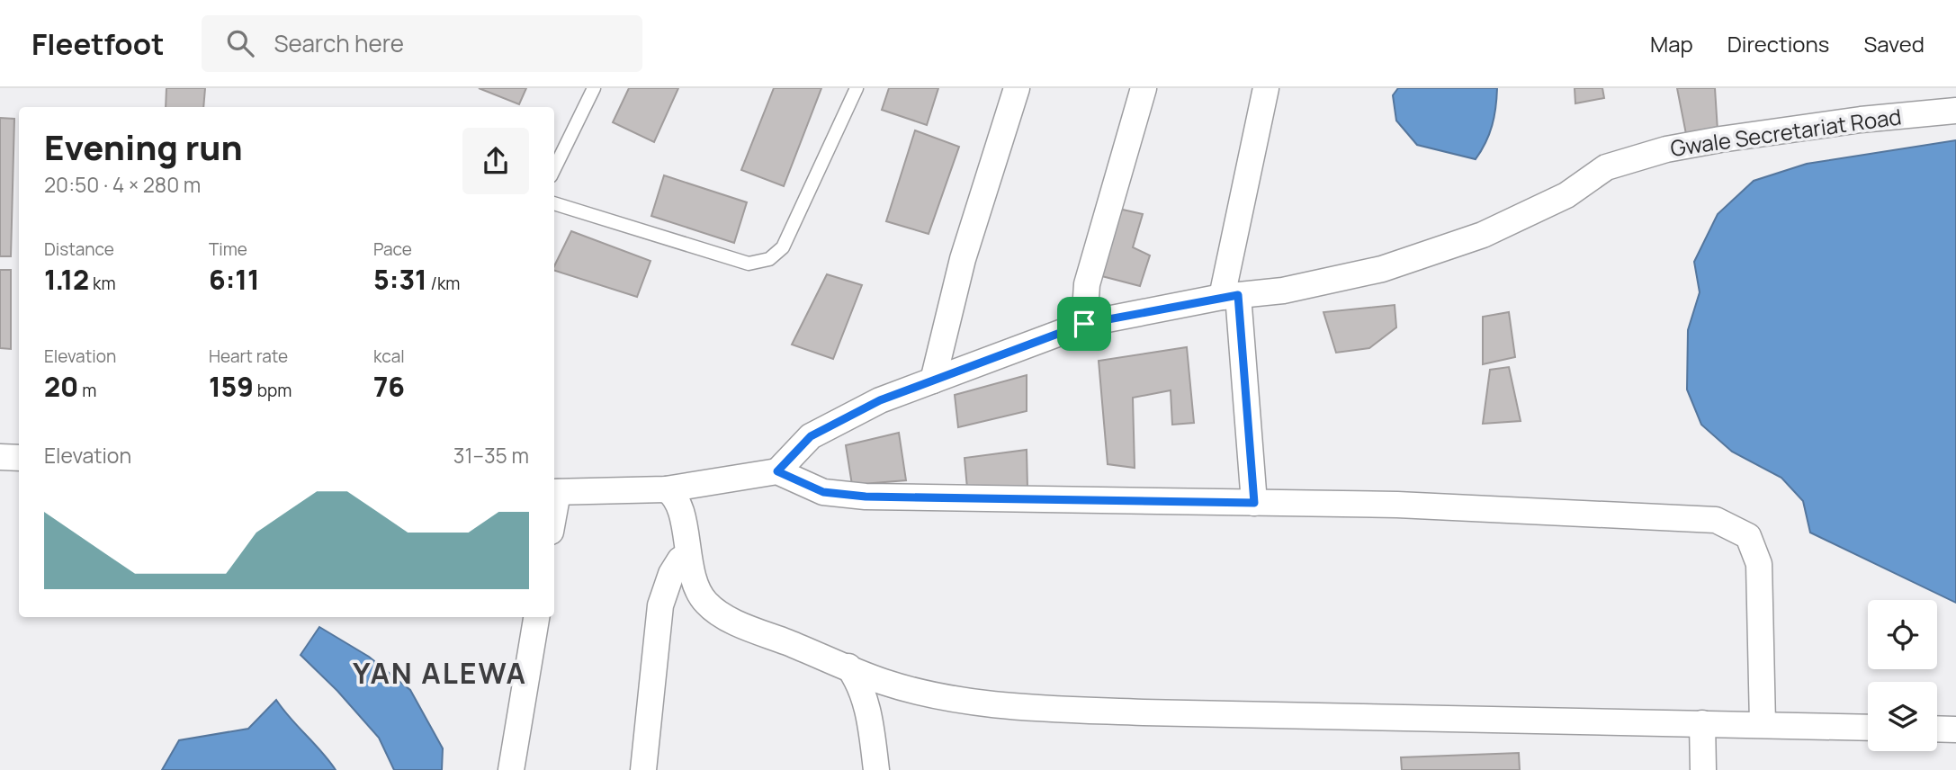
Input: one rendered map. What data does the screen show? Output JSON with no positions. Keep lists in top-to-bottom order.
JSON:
{
  "streets": {
    "street": ["Gwale Secretariat Road"]
  },
  "districts": ["YAN ALEWA"],
  "page": {
    "header": "Fleetfoot",
    "search": "Search here",
    "nav": ["Map", "Directions", "Saved"],
    "heading": ["Evening run", "20:50 · 4 × 280 m"],
    "stats": [
      ["Distance", "1.12 km"],
      ["Time", "6:11"],
      ["Pace", "5:31 /km"],
      ["Elevation", "20 m"],
      ["Heart rate", "159 bpm"],
      ["kcal", "76"]
    ],
    "chart": ["Elevation", "31–35 m"]
  }
}
